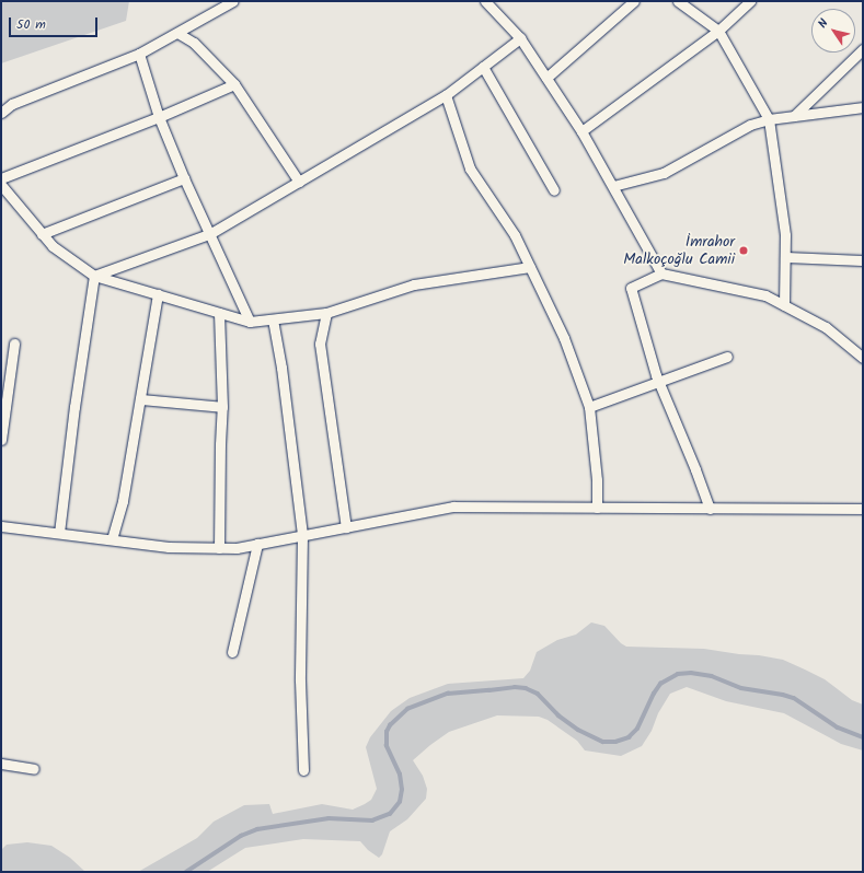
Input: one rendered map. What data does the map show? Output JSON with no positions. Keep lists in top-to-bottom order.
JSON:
{
  "places": ["İmrahor Malkoçoğlu Camii"],
  "scale_bar": "50 m",
  "north": "top left"
}
